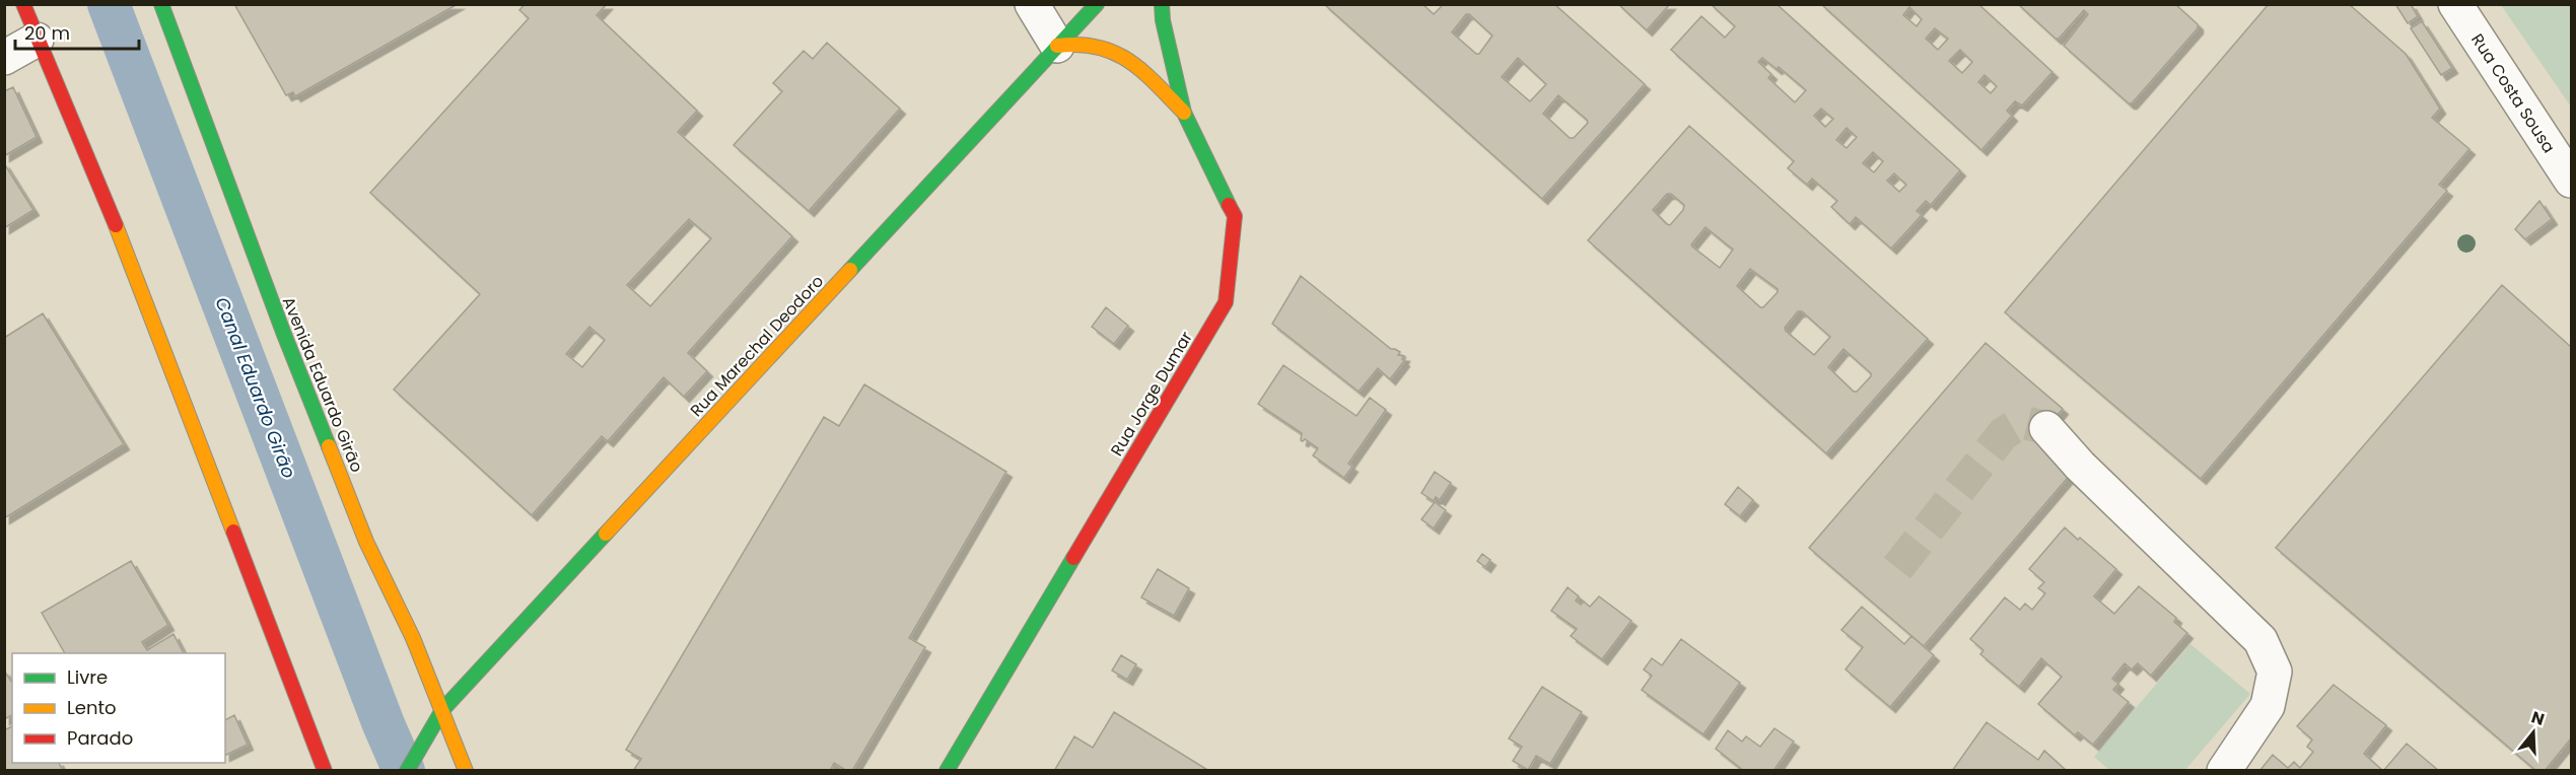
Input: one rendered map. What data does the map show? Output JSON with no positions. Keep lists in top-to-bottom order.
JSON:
{
  "streets": {
    "street": [
      "Rua Costa Sousa",
      "Rua Marechal Deodoro",
      "Avenida Eduardo Girão",
      "Rua Jorge Dumar"
    ]
  },
  "crossings": [
    ["Rua Marechal Deodoro", "Avenida Eduardo Girão"]
  ],
  "water": ["Canal Eduardo Girão"],
  "legend": ["Livre", "Lento", "Parado"],
  "scale_bar": "20 m",
  "north": "top"
}
